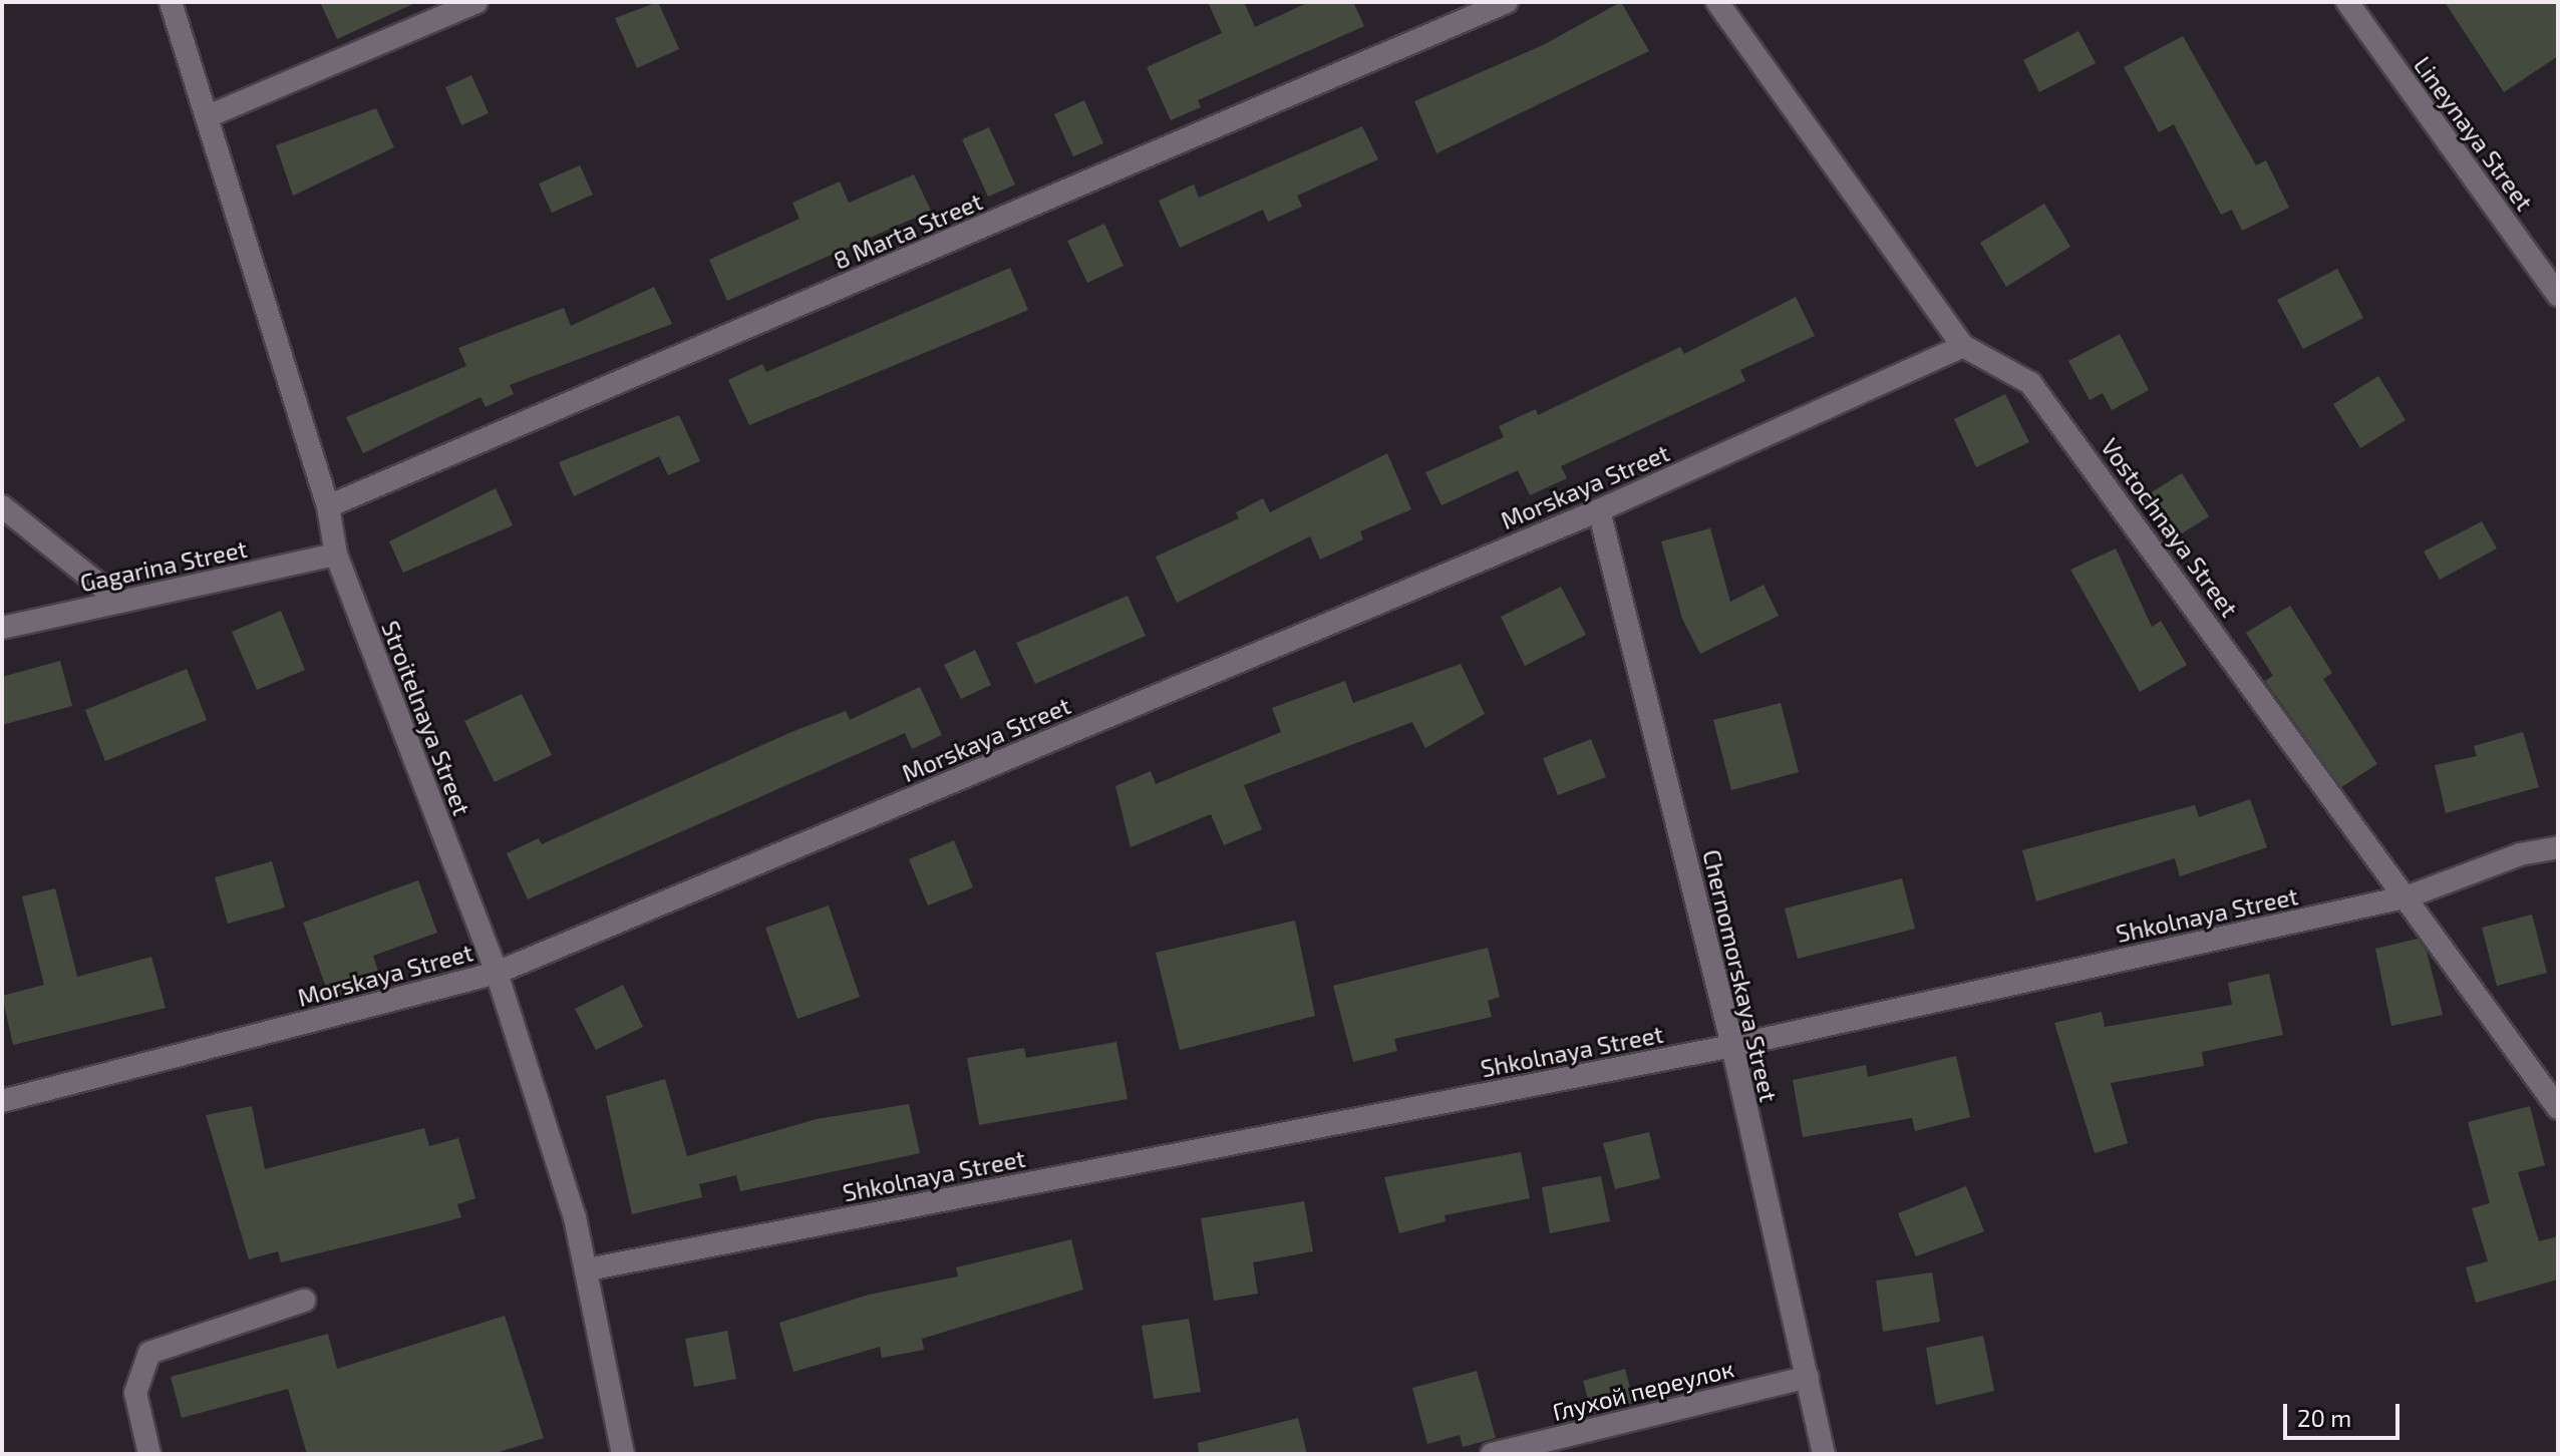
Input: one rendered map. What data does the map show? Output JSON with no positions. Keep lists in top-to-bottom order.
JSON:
{
  "streets": {
    "street": [
      "Lineynaya Street",
      "8 Marta Street",
      "Morskaya Street",
      "Vostochnaya Street",
      "Gagarina Street",
      "Stroitelnaya Street",
      "Shkolnaya Street",
      "Chernomorskaya Street",
      "Глухой переулок"
    ]
  },
  "crossings": [
    ["8 Marta Street", "Stroitelnaya Street"],
    ["Morskaya Street", "Vostochnaya Street"],
    ["Morskaya Street", "Stroitelnaya Street"],
    ["Morskaya Street", "Chernomorskaya Street"],
    ["Vostochnaya Street", "Shkolnaya Street"],
    ["Gagarina Street", "Stroitelnaya Street"],
    ["Stroitelnaya Street", "Shkolnaya Street"],
    ["Shkolnaya Street", "Chernomorskaya Street"],
    ["Chernomorskaya Street", "Глухой переулок"]
  ],
  "scale_bar": "20 m"
}
